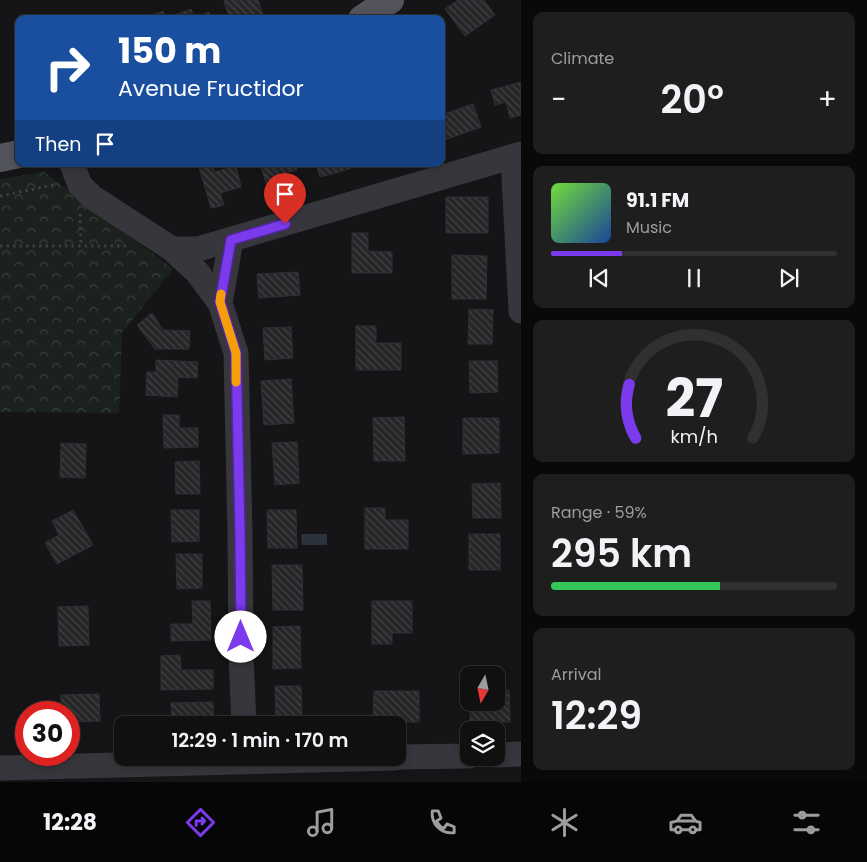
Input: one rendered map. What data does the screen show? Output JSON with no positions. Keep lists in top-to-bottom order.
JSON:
{
  "north": "bottom",
  "page": {
    "tile": [
      "Climate",
      ["Range · 59%", "295 km"],
      ["Arrival", "12:29"]
    ],
    "turn": ["150 m", "Avenue Fructidor"],
    "heat": ["−", "20°", "+"],
    "then": "Then",
    "song": ["91.1 FM", "Music"],
    "limit": "30",
    "trip": "12:29 · 1 min · 170 m",
    "tabs": "12:28",
    "gauge": ["27", "km/h"]
  }
}
